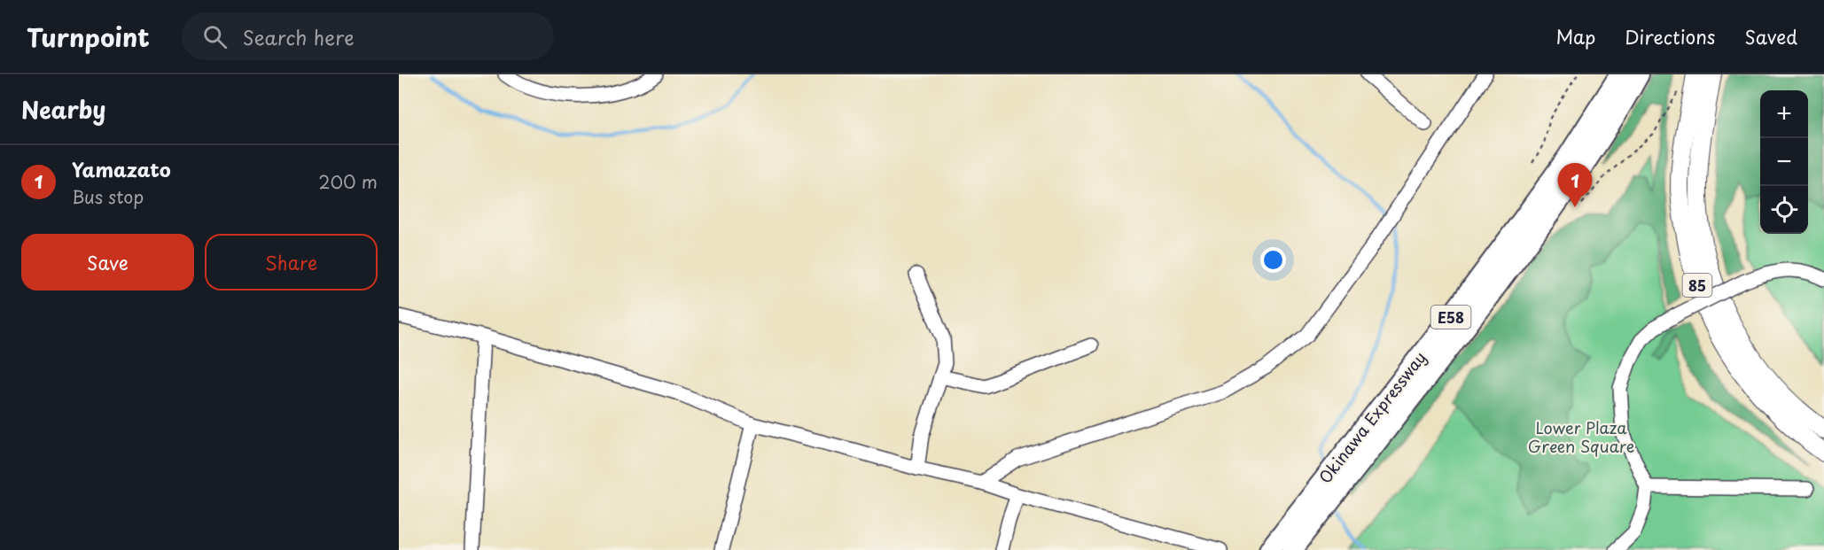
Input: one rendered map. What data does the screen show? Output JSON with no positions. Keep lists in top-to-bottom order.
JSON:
{
  "streets": {
    "highway": ["E58", "Okinawa Expressway"],
    "main road": ["85"]
  },
  "parks": ["Lower Plaza Green Square"],
  "page": {
    "header": "Turnpoint",
    "search": "Search here",
    "nav": ["Map", "Directions", "Saved"],
    "heading": "Nearby",
    "map_buttons": ["+", "−"],
    "list": [
      {
        "mark": "1",
        "name": "Yamazato",
        "note": "Bus stop",
        "value": "200 m"
      }
    ],
    "pins": "1",
    "buttons": ["Save", "Share"]
  }
}
